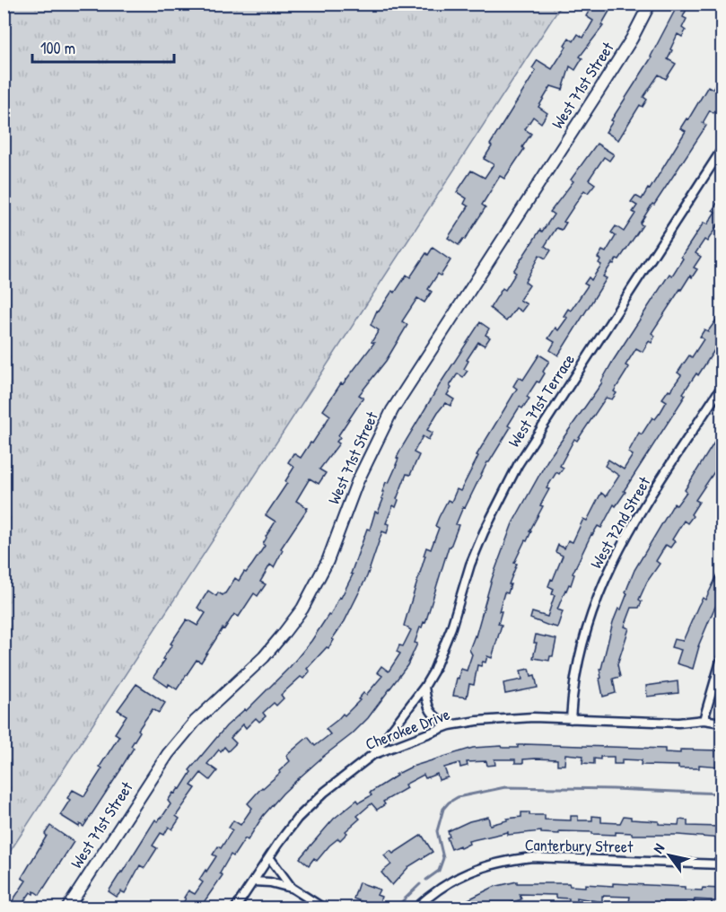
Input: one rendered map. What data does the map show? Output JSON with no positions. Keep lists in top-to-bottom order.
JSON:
{
  "streets": {
    "street": [
      "West 71st Street",
      "West 71st Terrace",
      "West 72nd Street",
      "Cherokee Drive",
      "Canterbury Street"
    ]
  },
  "crossings": [
    ["West 71st Terrace", "Cherokee Drive"],
    ["West 72nd Street", "Cherokee Drive"]
  ],
  "scale_bar": "100 m",
  "north": "top left"
}
